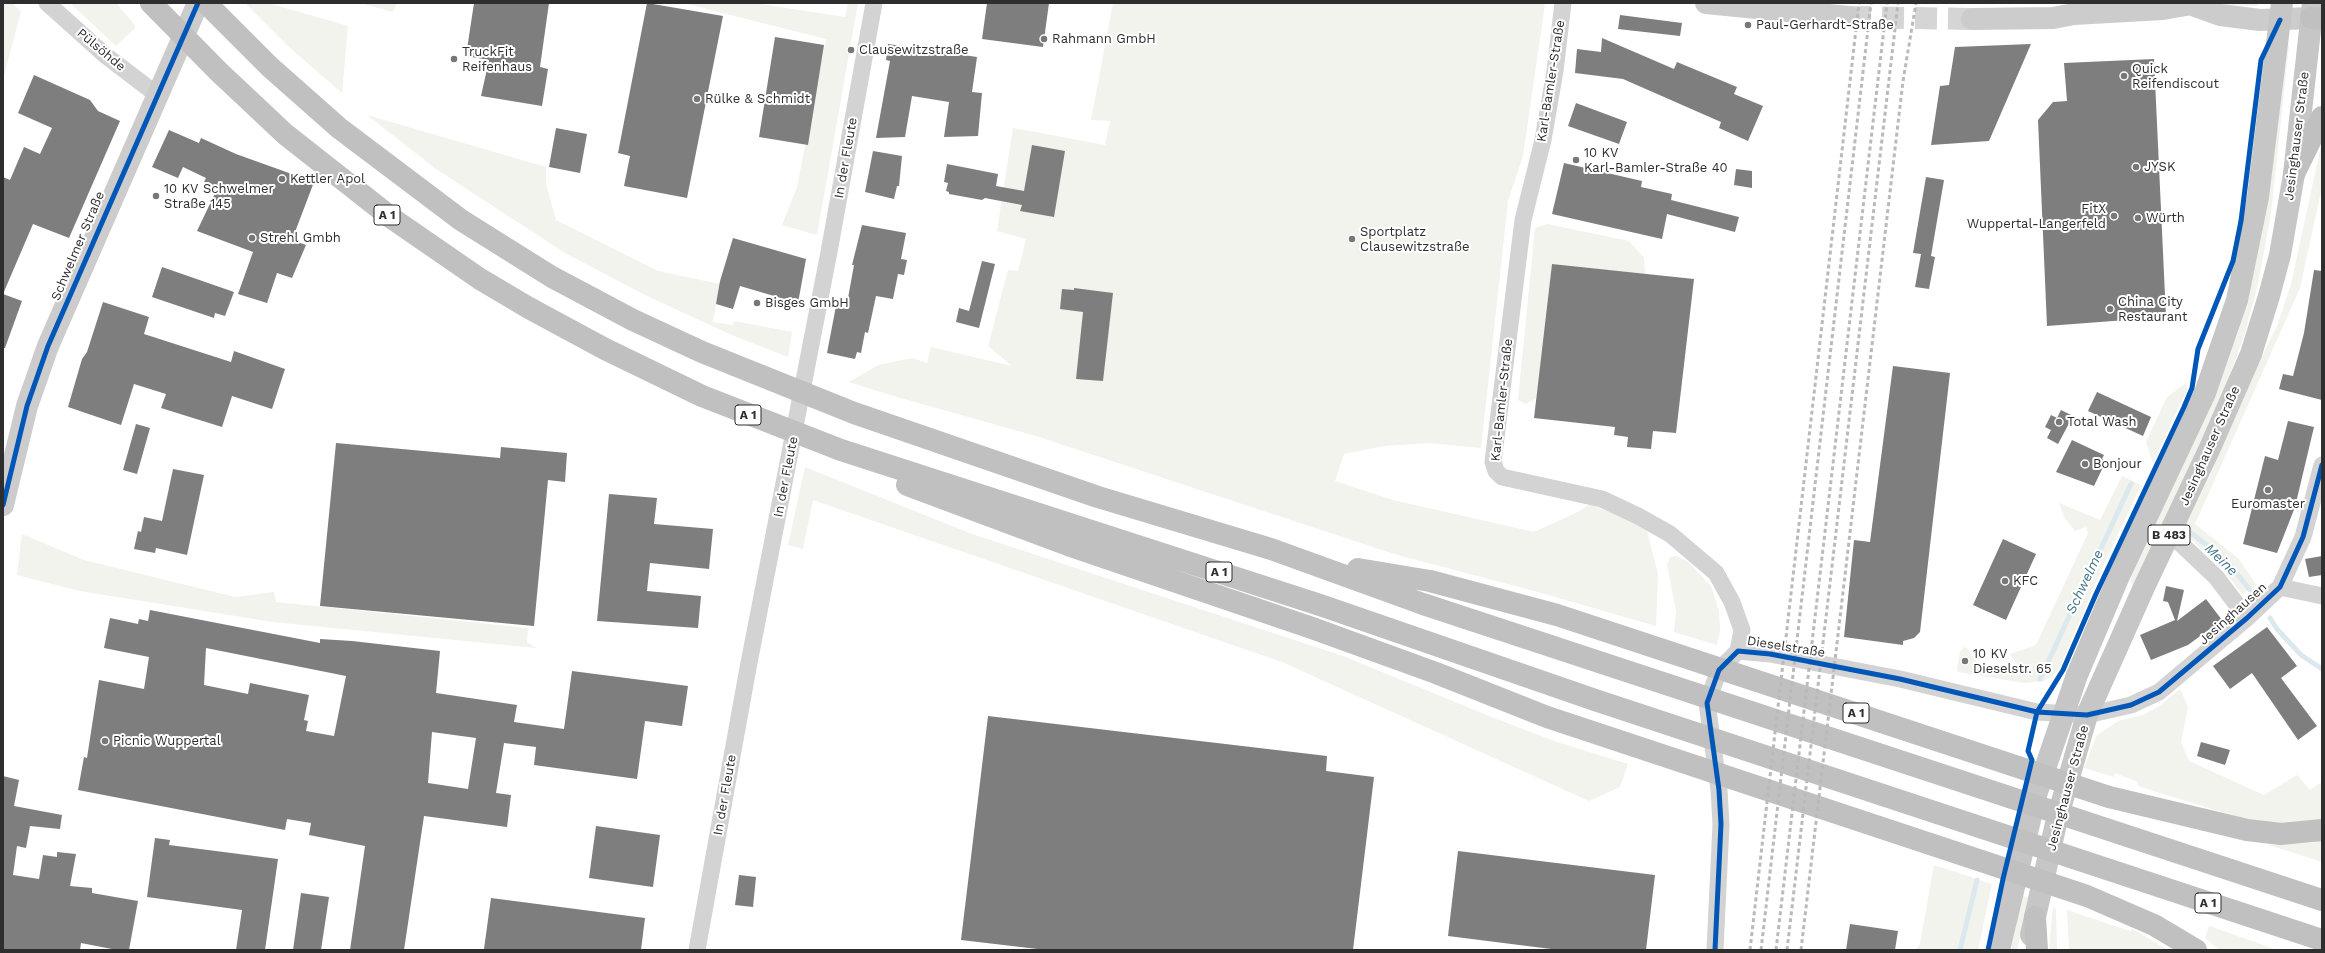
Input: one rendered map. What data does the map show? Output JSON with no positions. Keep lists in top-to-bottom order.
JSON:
{
  "streets": {
    "highway": ["A 1"],
    "main road": ["Jesinghauser Straße", "Schwelmer Straße", "B 483"],
    "street": [
      "Pülsöhde",
      "Karl-Bamler-Straße",
      "In der Fleute",
      "Jesinghausen",
      "Dieselstraße"
    ]
  },
  "crossings": [
    ["Pülsöhde", "Schwelmer Straße"],
    ["Karl-Bamler-Straße", "Dieselstraße"],
    ["Jesinghauser Straße", "Jesinghausen"],
    ["Jesinghauser Straße", "Dieselstraße"],
    ["Jesinghausen", "Dieselstraße"]
  ],
  "water": ["Meine", "Schwelme"],
  "places": [
    "Paul-Gerhardt-Straße",
    "Rahmann GmbH",
    "Clausewitzstraße",
    "TruckFit Reifenhaus",
    "Quick Reifendiscout",
    "Rülke & Schmidt",
    "10 KV Karl-Bamler-Straße 40",
    "JYSK",
    "Kettler Apol",
    "10 KV Schwelmer Straße 145",
    "FitX Wuppertal-Langerfeld",
    "Würth",
    "Strehl Gmbh",
    "Sportplatz Clausewitzstraße",
    "Bisges GmbH",
    "China City Restaurant",
    "Total Wash",
    "Bonjour",
    "Euromaster",
    "KFC",
    "10 KV Dieselstr. 65",
    "Picnic Wuppertal"
  ]
}
